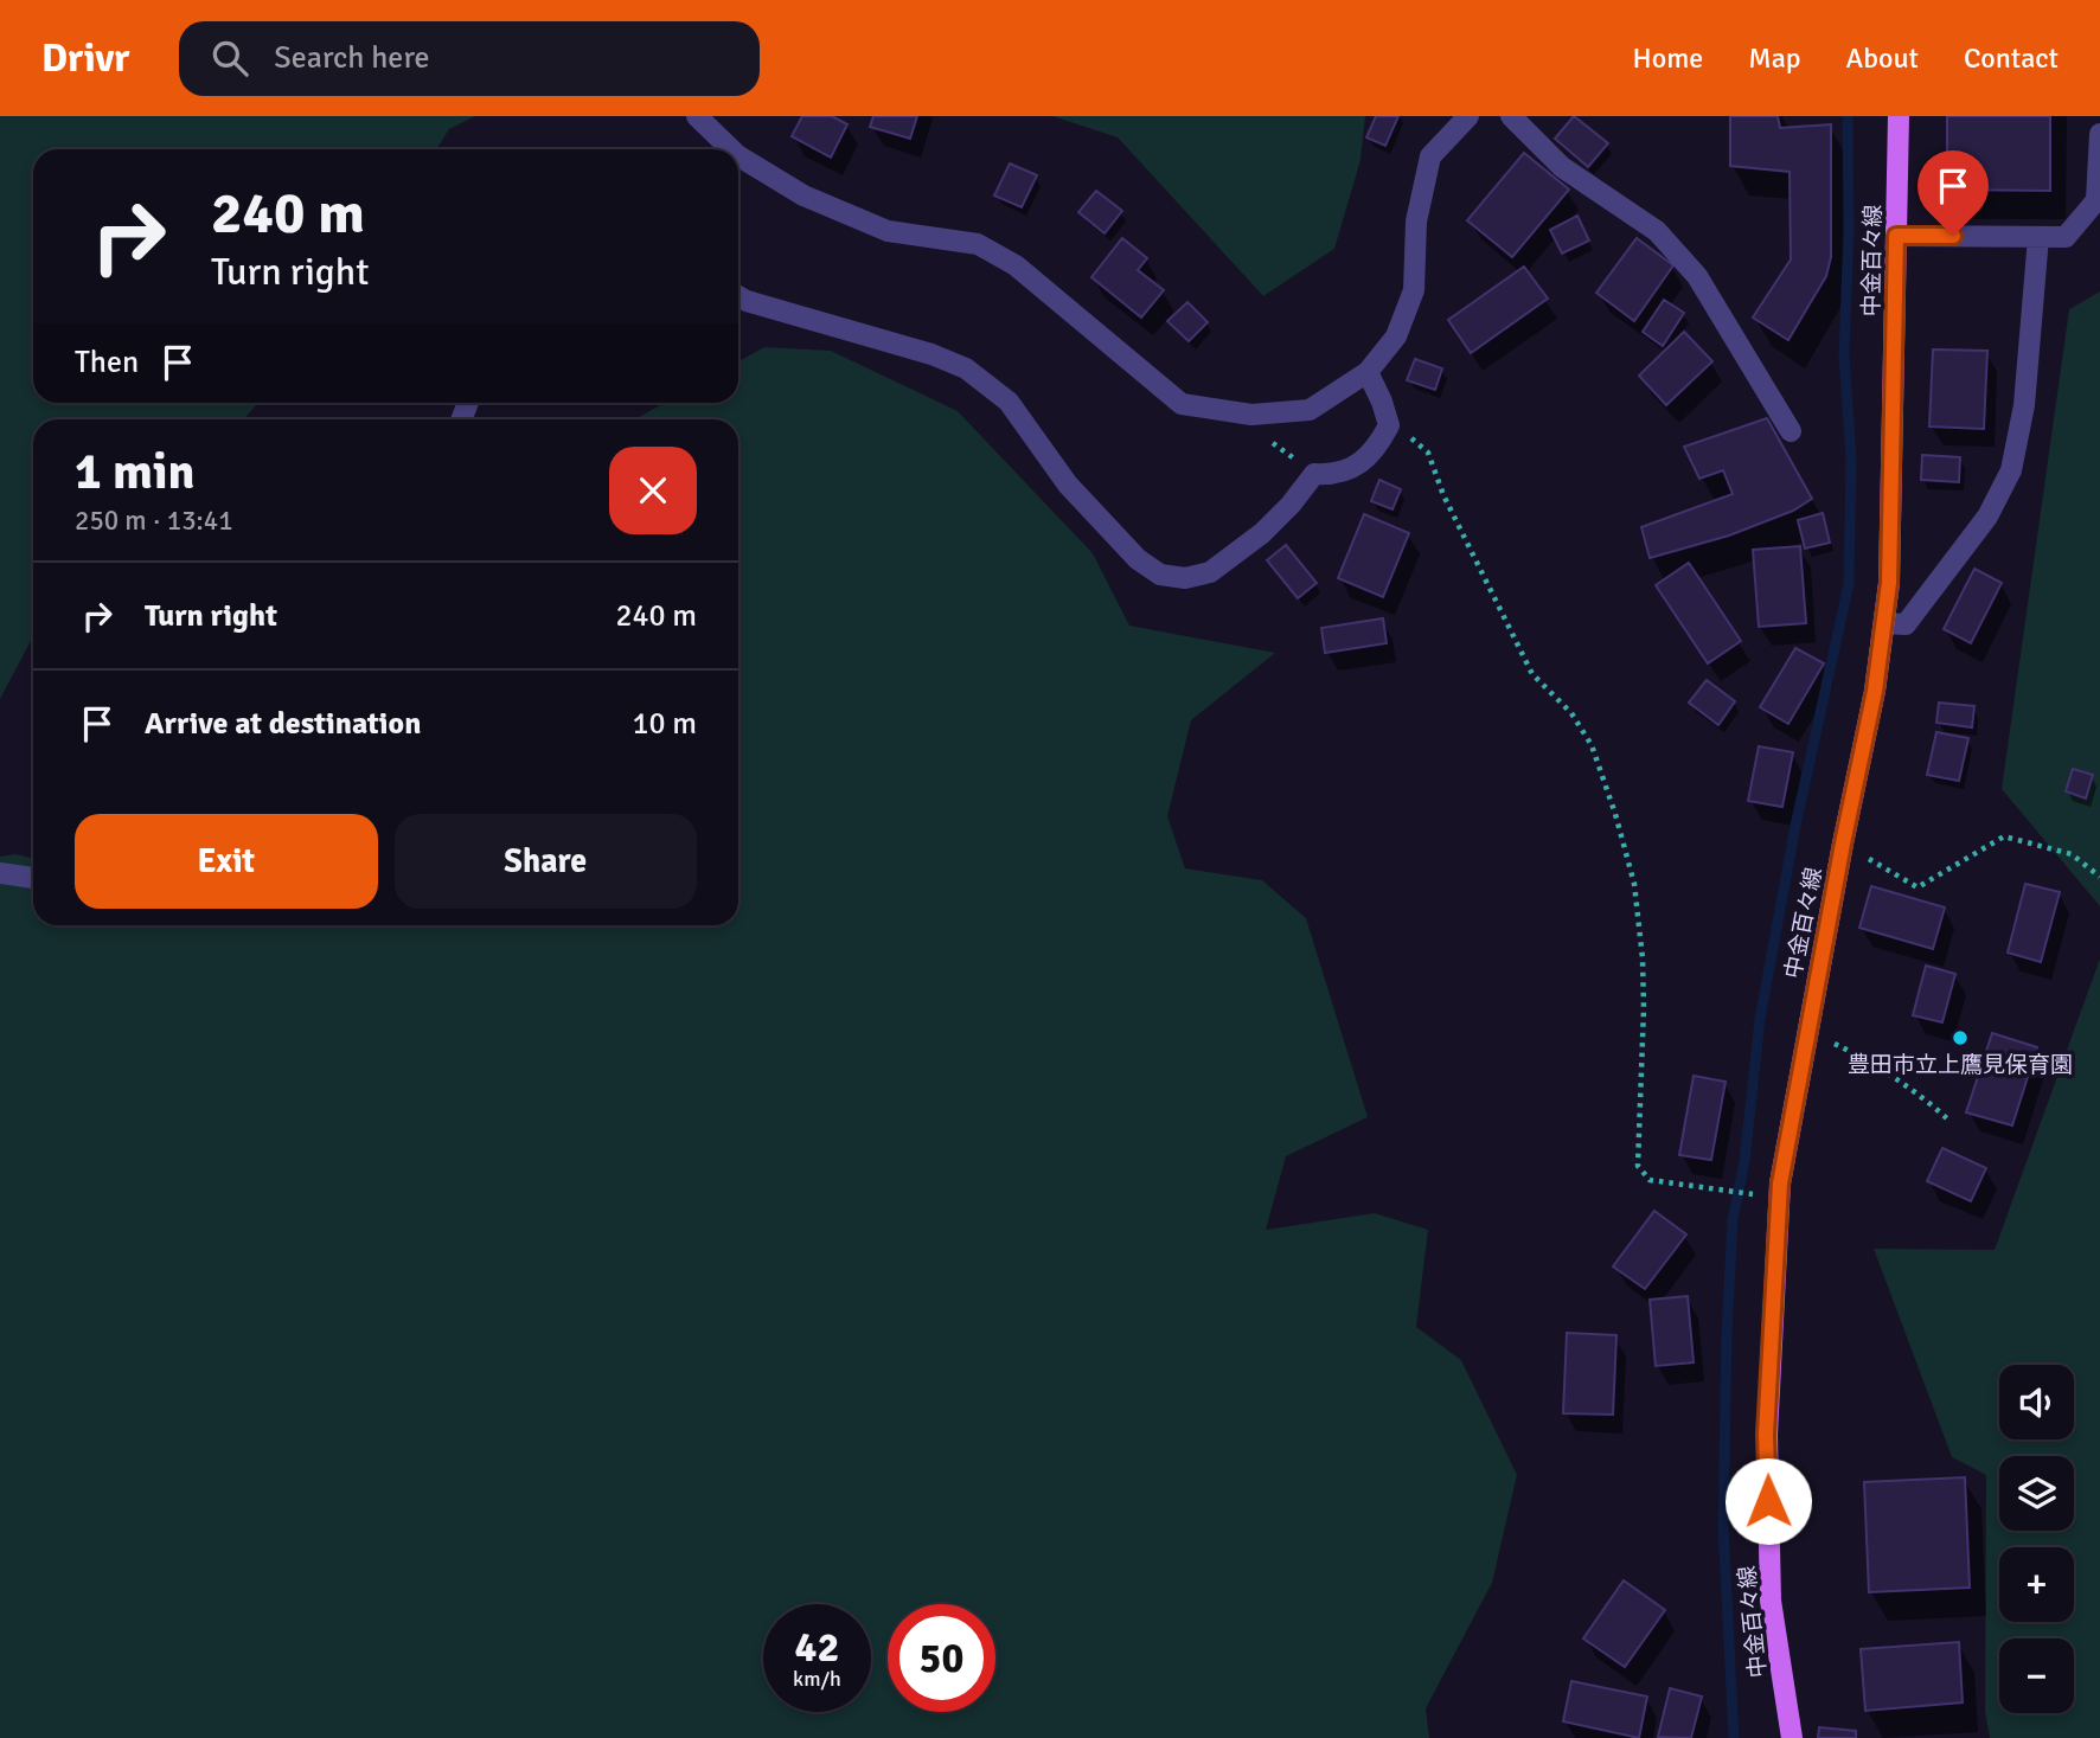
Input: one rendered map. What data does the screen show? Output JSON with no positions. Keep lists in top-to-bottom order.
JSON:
{
  "streets": {
    "main road": ["中金百々線"]
  },
  "places": ["豊田市立上鷹見保育園"],
  "page": {
    "header": "Drivr",
    "search": "Search here",
    "nav": [
      "Home",
      "Map",
      "About",
      "Contact"
    ],
    "turn": ["240 m", "Turn right"],
    "then": "Then",
    "heading": ["1 min", "250 m · 13:41"],
    "list": [
      {
        "name": "Turn right",
        "value": "240 m"
      },
      {
        "name": "Arrive at destination",
        "value": "10 m"
      }
    ],
    "buttons": ["Exit", "Share"],
    "map_buttons": ["+", "−"],
    "speed": "42 km/h",
    "limit": "50"
  }
}
